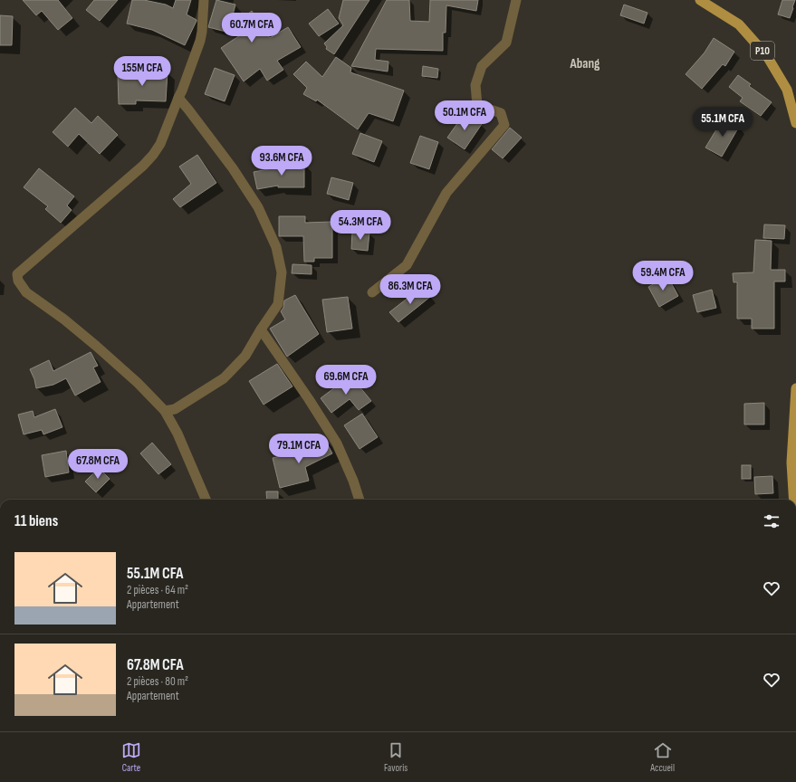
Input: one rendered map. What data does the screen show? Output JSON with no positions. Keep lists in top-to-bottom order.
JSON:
{
  "streets": {
    "main road": ["P10"]
  },
  "districts": ["Abang"],
  "page": {
    "price": [
      "60.7M CFA",
      "155M CFA",
      "50.1M CFA",
      "55.1M CFA",
      "93.6M CFA",
      "54.3M CFA",
      "59.4M CFA",
      "86.3M CFA",
      "69.6M CFA",
      "79.1M CFA",
      "67.8M CFA"
    ],
    "heading": "11 biens",
    "list": [
      {
        "name": "55.1M CFA",
        "note": "2 pièces · 64 m² · Appartement"
      },
      {
        "name": "67.8M CFA",
        "note": "2 pièces · 80 m² · Appartement"
      }
    ],
    "tabs": ["Carte", "Favoris", "Accueil"]
  }
}
